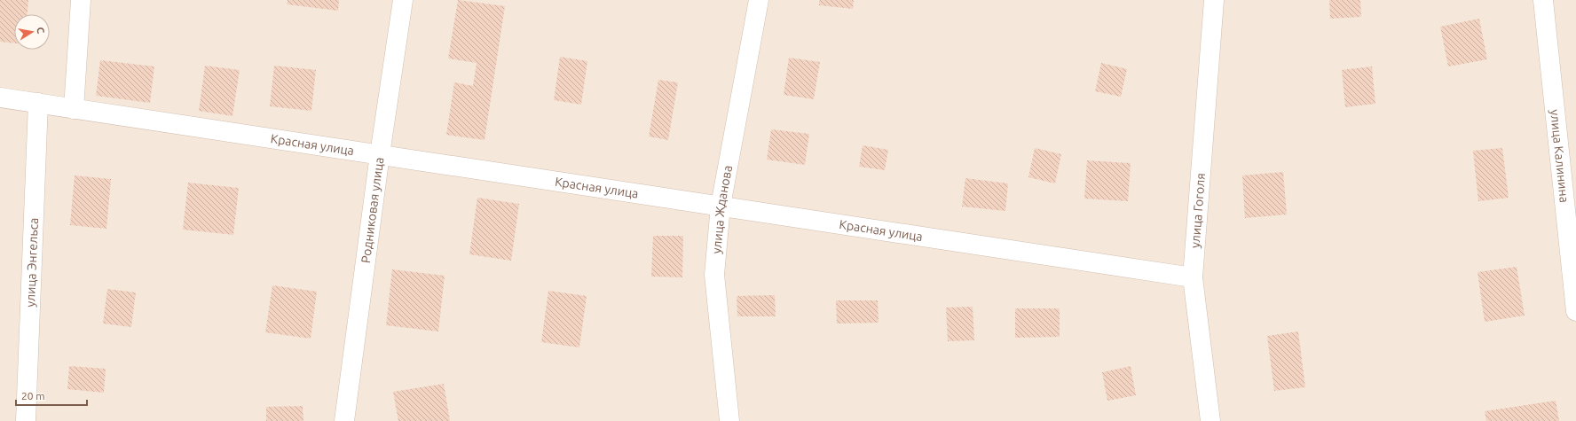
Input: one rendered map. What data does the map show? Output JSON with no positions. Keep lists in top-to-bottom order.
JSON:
{
  "streets": {
    "street": [
      "Красная улица",
      "улица Калинина",
      "улица Жданова",
      "Родниковая улица",
      "улица Гоголя",
      "улица Энгельса"
    ]
  },
  "crossings": [
    ["Красная улица", "улица Жданова"],
    ["Красная улица", "Родниковая улица"],
    ["Красная улица", "улица Гоголя"],
    ["Красная улица", "улица Энгельса"]
  ],
  "scale_bar": "20 m",
  "north": "right"
}
